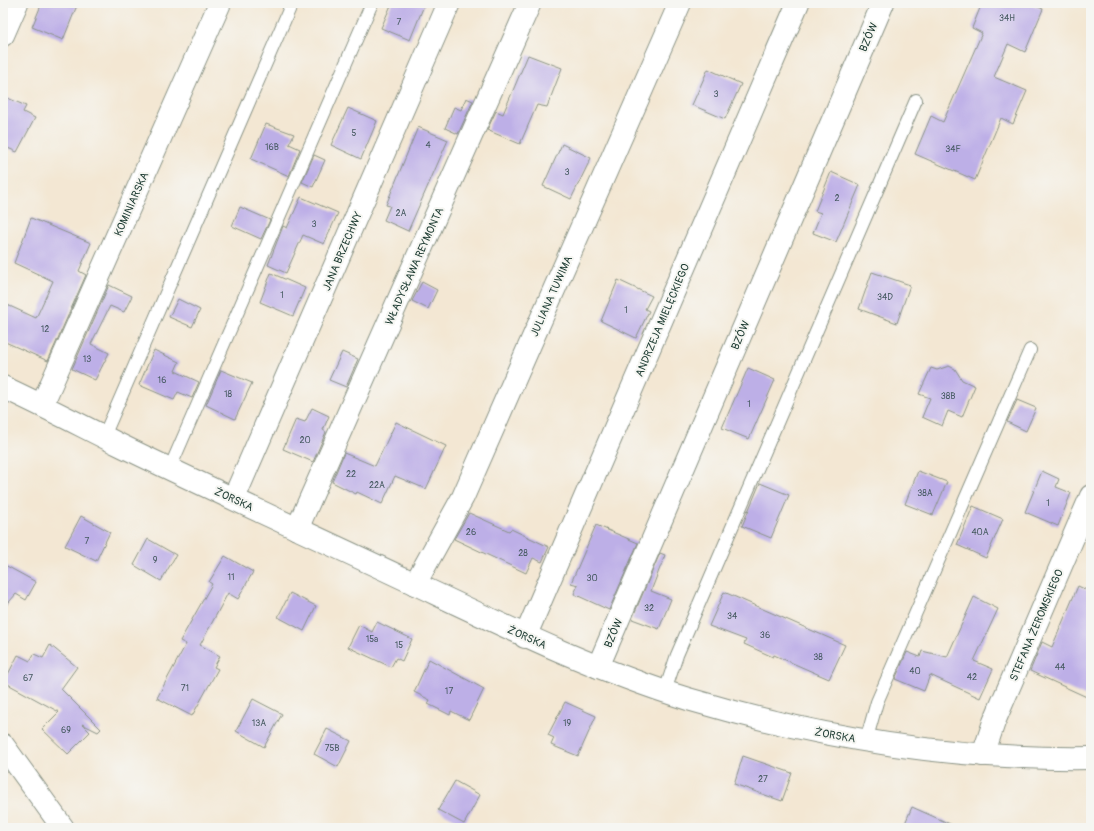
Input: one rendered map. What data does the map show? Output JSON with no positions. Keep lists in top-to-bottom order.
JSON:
{
  "streets": {
    "street": [
      "BZÓW",
      "KOMINIARSKA",
      "JANA BRZECHWY",
      "WŁADYSŁAWA REYMONTA",
      "JULIANA TUWIMA",
      "ANDRZEJA MIELĘCKIEGO",
      "ŻORSKA",
      "STEFANA ŻEROMSKIEGO"
    ]
  },
  "crossings": [
    ["BZÓW", "ŻORSKA"],
    ["KOMINIARSKA", "ŻORSKA"],
    ["JANA BRZECHWY", "ŻORSKA"],
    ["WŁADYSŁAWA REYMONTA", "ŻORSKA"],
    ["JULIANA TUWIMA", "ŻORSKA"],
    ["ANDRZEJA MIELĘCKIEGO", "ŻORSKA"],
    ["ŻORSKA", "STEFANA ŻEROMSKIEGO"]
  ],
  "house_numbers": [
    "34H",
    "7",
    "3",
    "5",
    "4",
    "16B",
    "34F",
    "3",
    "2",
    "2A",
    "3",
    "1",
    "34D",
    "1",
    "12",
    "13",
    "16",
    "18",
    "38B",
    "1",
    "20",
    "22",
    "22A",
    "38A",
    "1",
    "26",
    "40A",
    "7",
    "28",
    "9",
    "11",
    "30",
    "32",
    "34",
    "36",
    "15a",
    "15",
    "38",
    "44",
    "40",
    "42",
    "67",
    "71",
    "17",
    "13A",
    "19",
    "69",
    "75B",
    "27"
  ]
}
